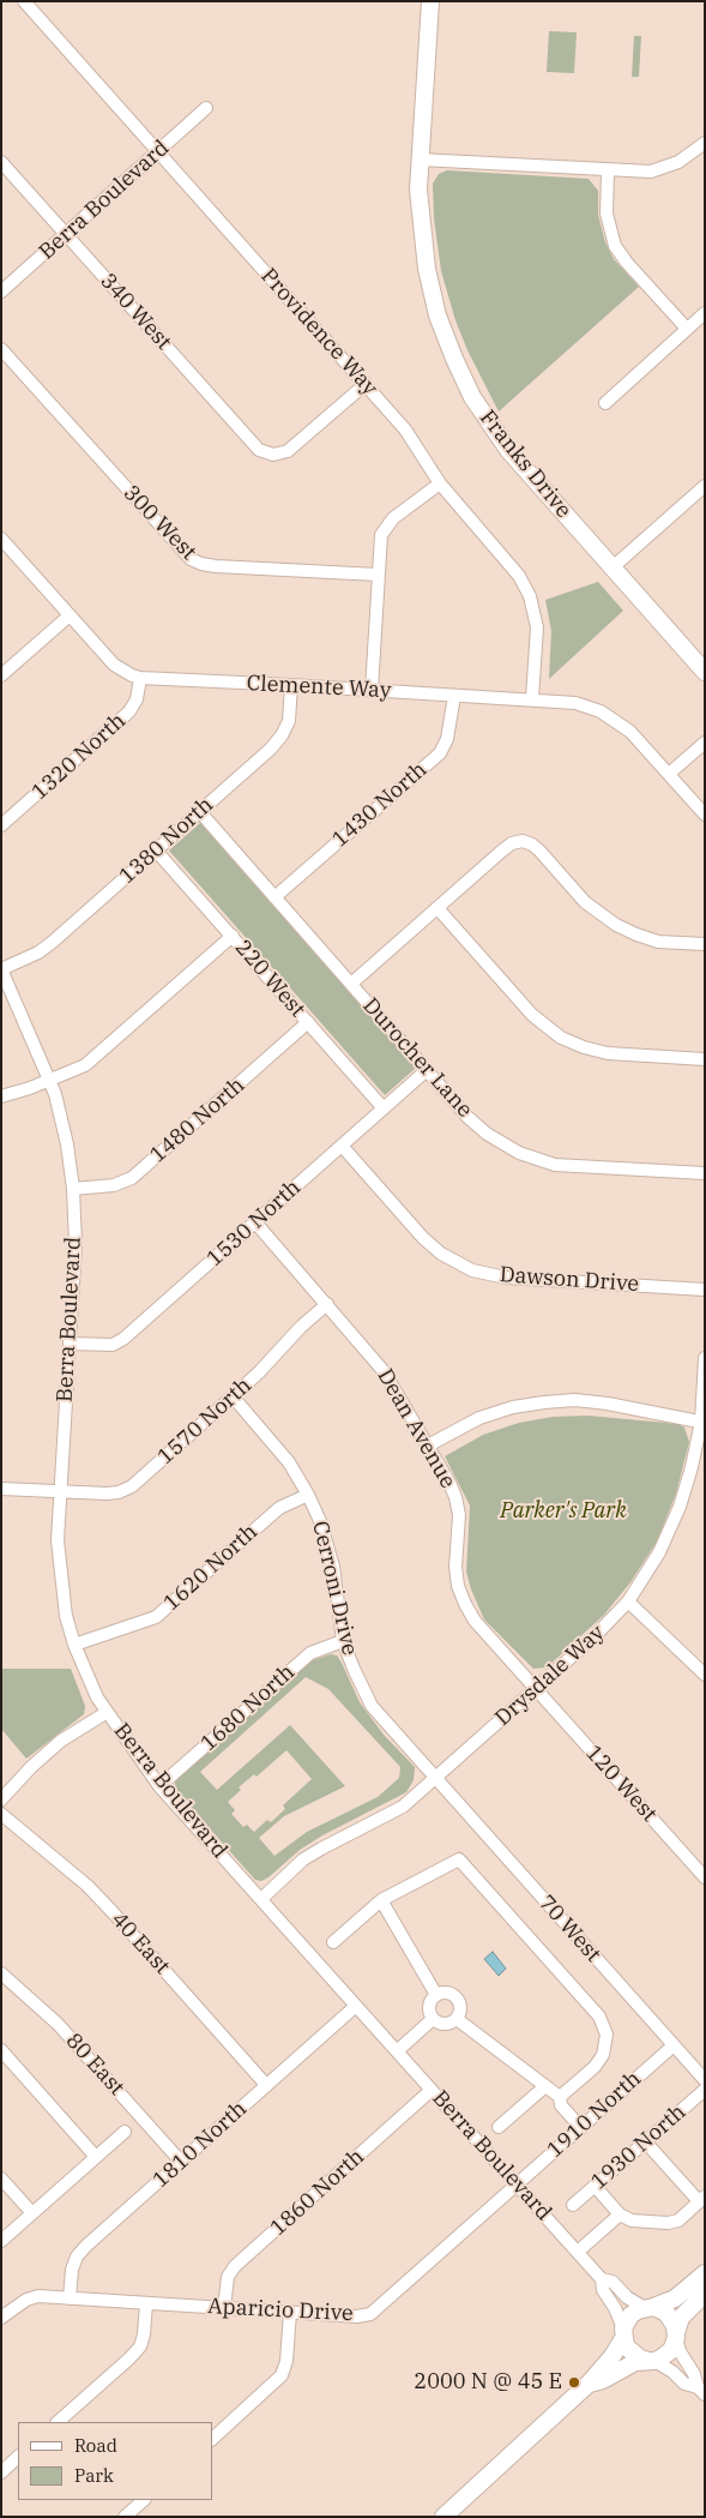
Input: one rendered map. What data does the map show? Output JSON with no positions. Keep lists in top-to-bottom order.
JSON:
{
  "streets": {
    "street": [
      "Berra Boulevard",
      "340 West",
      "Providence Way",
      "Franks Drive",
      "300 West",
      "Clemente Way",
      "1320 North",
      "1430 North",
      "1380 North",
      "220 West",
      "Durocher Lane",
      "1480 North",
      "1530 North",
      "Dawson Drive",
      "1570 North",
      "Dean Avenue",
      "1620 North",
      "Cerroni Drive",
      "Drysdale Way",
      "1680 North",
      "120 West",
      "70 West",
      "40 East",
      "80 East",
      "1910 North",
      "1810 North",
      "1930 North",
      "1860 North",
      "Aparicio Drive"
    ]
  },
  "crossings": [
    ["Berra Boulevard", "340 West"],
    ["Berra Boulevard", "Providence Way"],
    ["Berra Boulevard", "1380 North"],
    ["Berra Boulevard", "1480 North"],
    ["Berra Boulevard", "1530 North"],
    ["Berra Boulevard", "1570 North"],
    ["Berra Boulevard", "1620 North"],
    ["Berra Boulevard", "Drysdale Way"],
    ["Berra Boulevard", "1680 North"],
    ["Berra Boulevard", "1910 North"],
    ["Berra Boulevard", "1810 North"],
    ["Berra Boulevard", "1860 North"],
    ["Berra Boulevard", "Aparicio Drive"],
    ["340 West", "Providence Way"],
    ["Providence Way", "Clemente Way"],
    ["Clemente Way", "1320 North"],
    ["Clemente Way", "1430 North"],
    ["Clemente Way", "1380 North"],
    ["1430 North", "Durocher Lane"],
    ["1380 North", "220 West"],
    ["1380 North", "Durocher Lane"],
    ["220 West", "1480 North"],
    ["220 West", "1530 North"],
    ["Durocher Lane", "1530 North"],
    ["1530 North", "Dawson Drive"],
    ["1530 North", "Dean Avenue"],
    ["1570 North", "Dean Avenue"],
    ["1570 North", "Cerroni Drive"],
    ["Dean Avenue", "Drysdale Way"],
    ["Dean Avenue", "120 West"],
    ["1620 North", "Cerroni Drive"],
    ["Cerroni Drive", "Drysdale Way"],
    ["Cerroni Drive", "1680 North"],
    ["Cerroni Drive", "70 West"],
    ["Drysdale Way", "120 West"],
    ["Drysdale Way", "70 West"],
    ["70 West", "1910 North"],
    ["40 East", "1810 North"],
    ["80 East", "1810 North"],
    ["1910 North", "Aparicio Drive"],
    ["1810 North", "Aparicio Drive"],
    ["1860 North", "Aparicio Drive"]
  ],
  "parks": ["Parker's Park"],
  "places": ["2000 N @ 45 E"],
  "legend": ["Road", "Park"]
}
